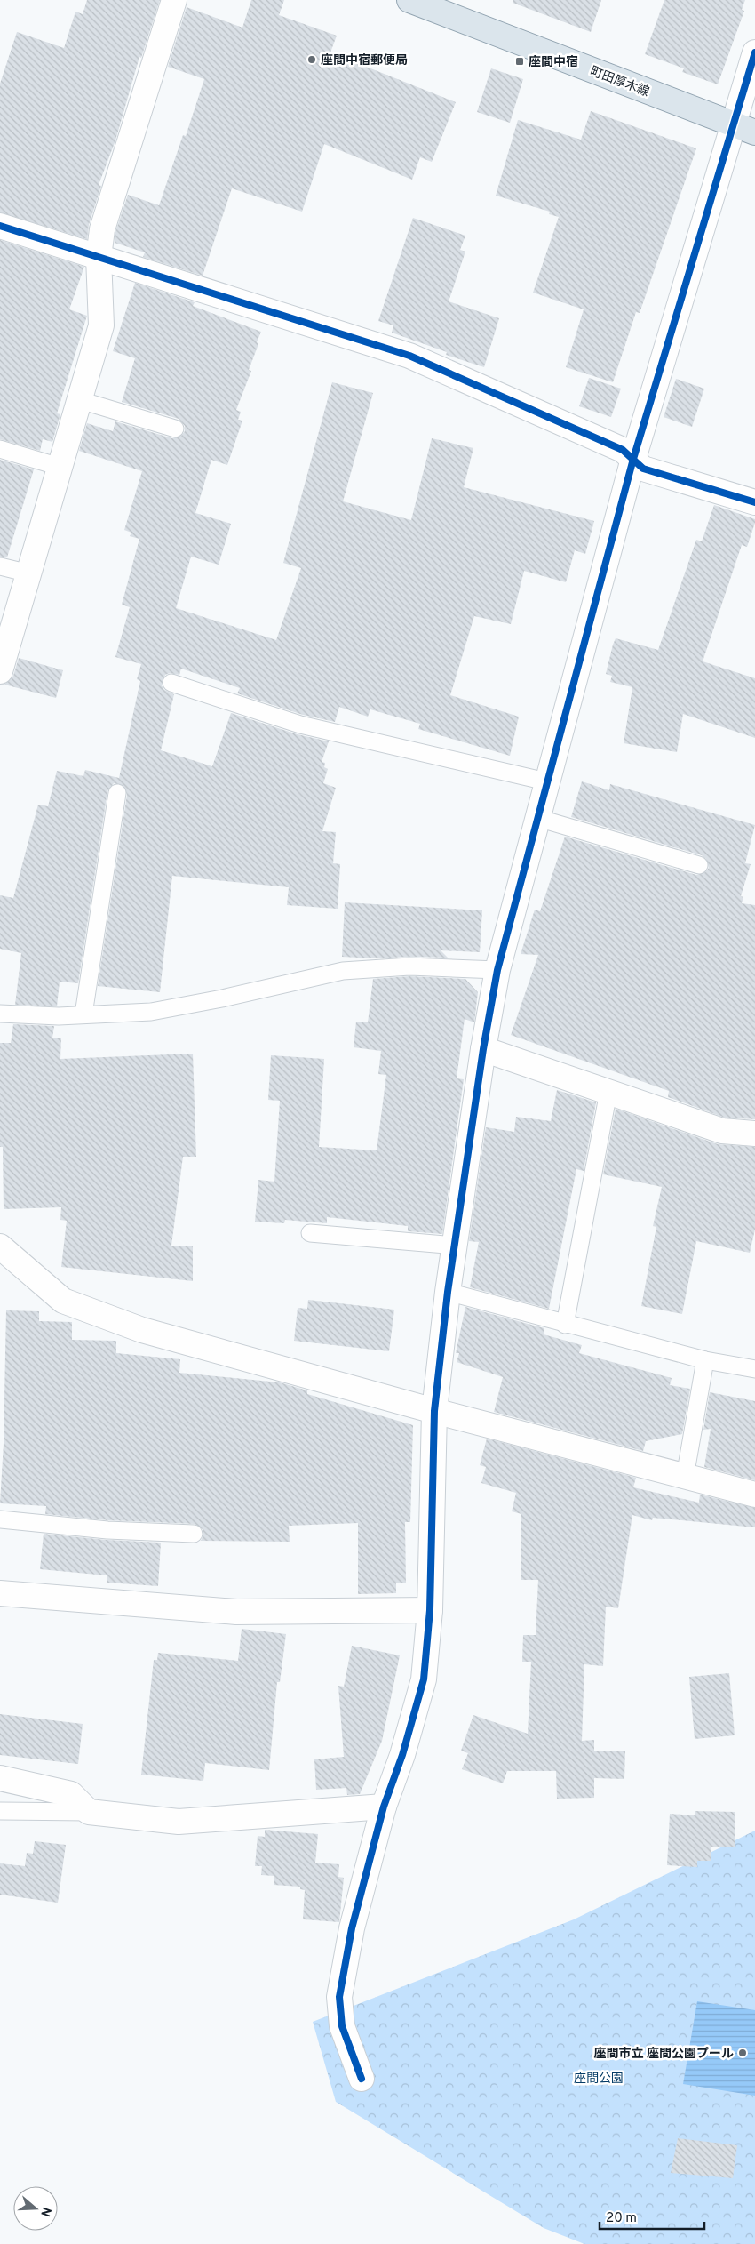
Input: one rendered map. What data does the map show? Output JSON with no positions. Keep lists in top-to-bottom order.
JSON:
{
  "streets": {
    "main road": ["町田厚木線"]
  },
  "parks": ["座間公園"],
  "places": {
    "other": ["座間中宿郵便局", "座間市立 座間公園プール"],
    "transit": ["座間中宿"]
  },
  "scale_bar": "20 m",
  "north": "right"
}
